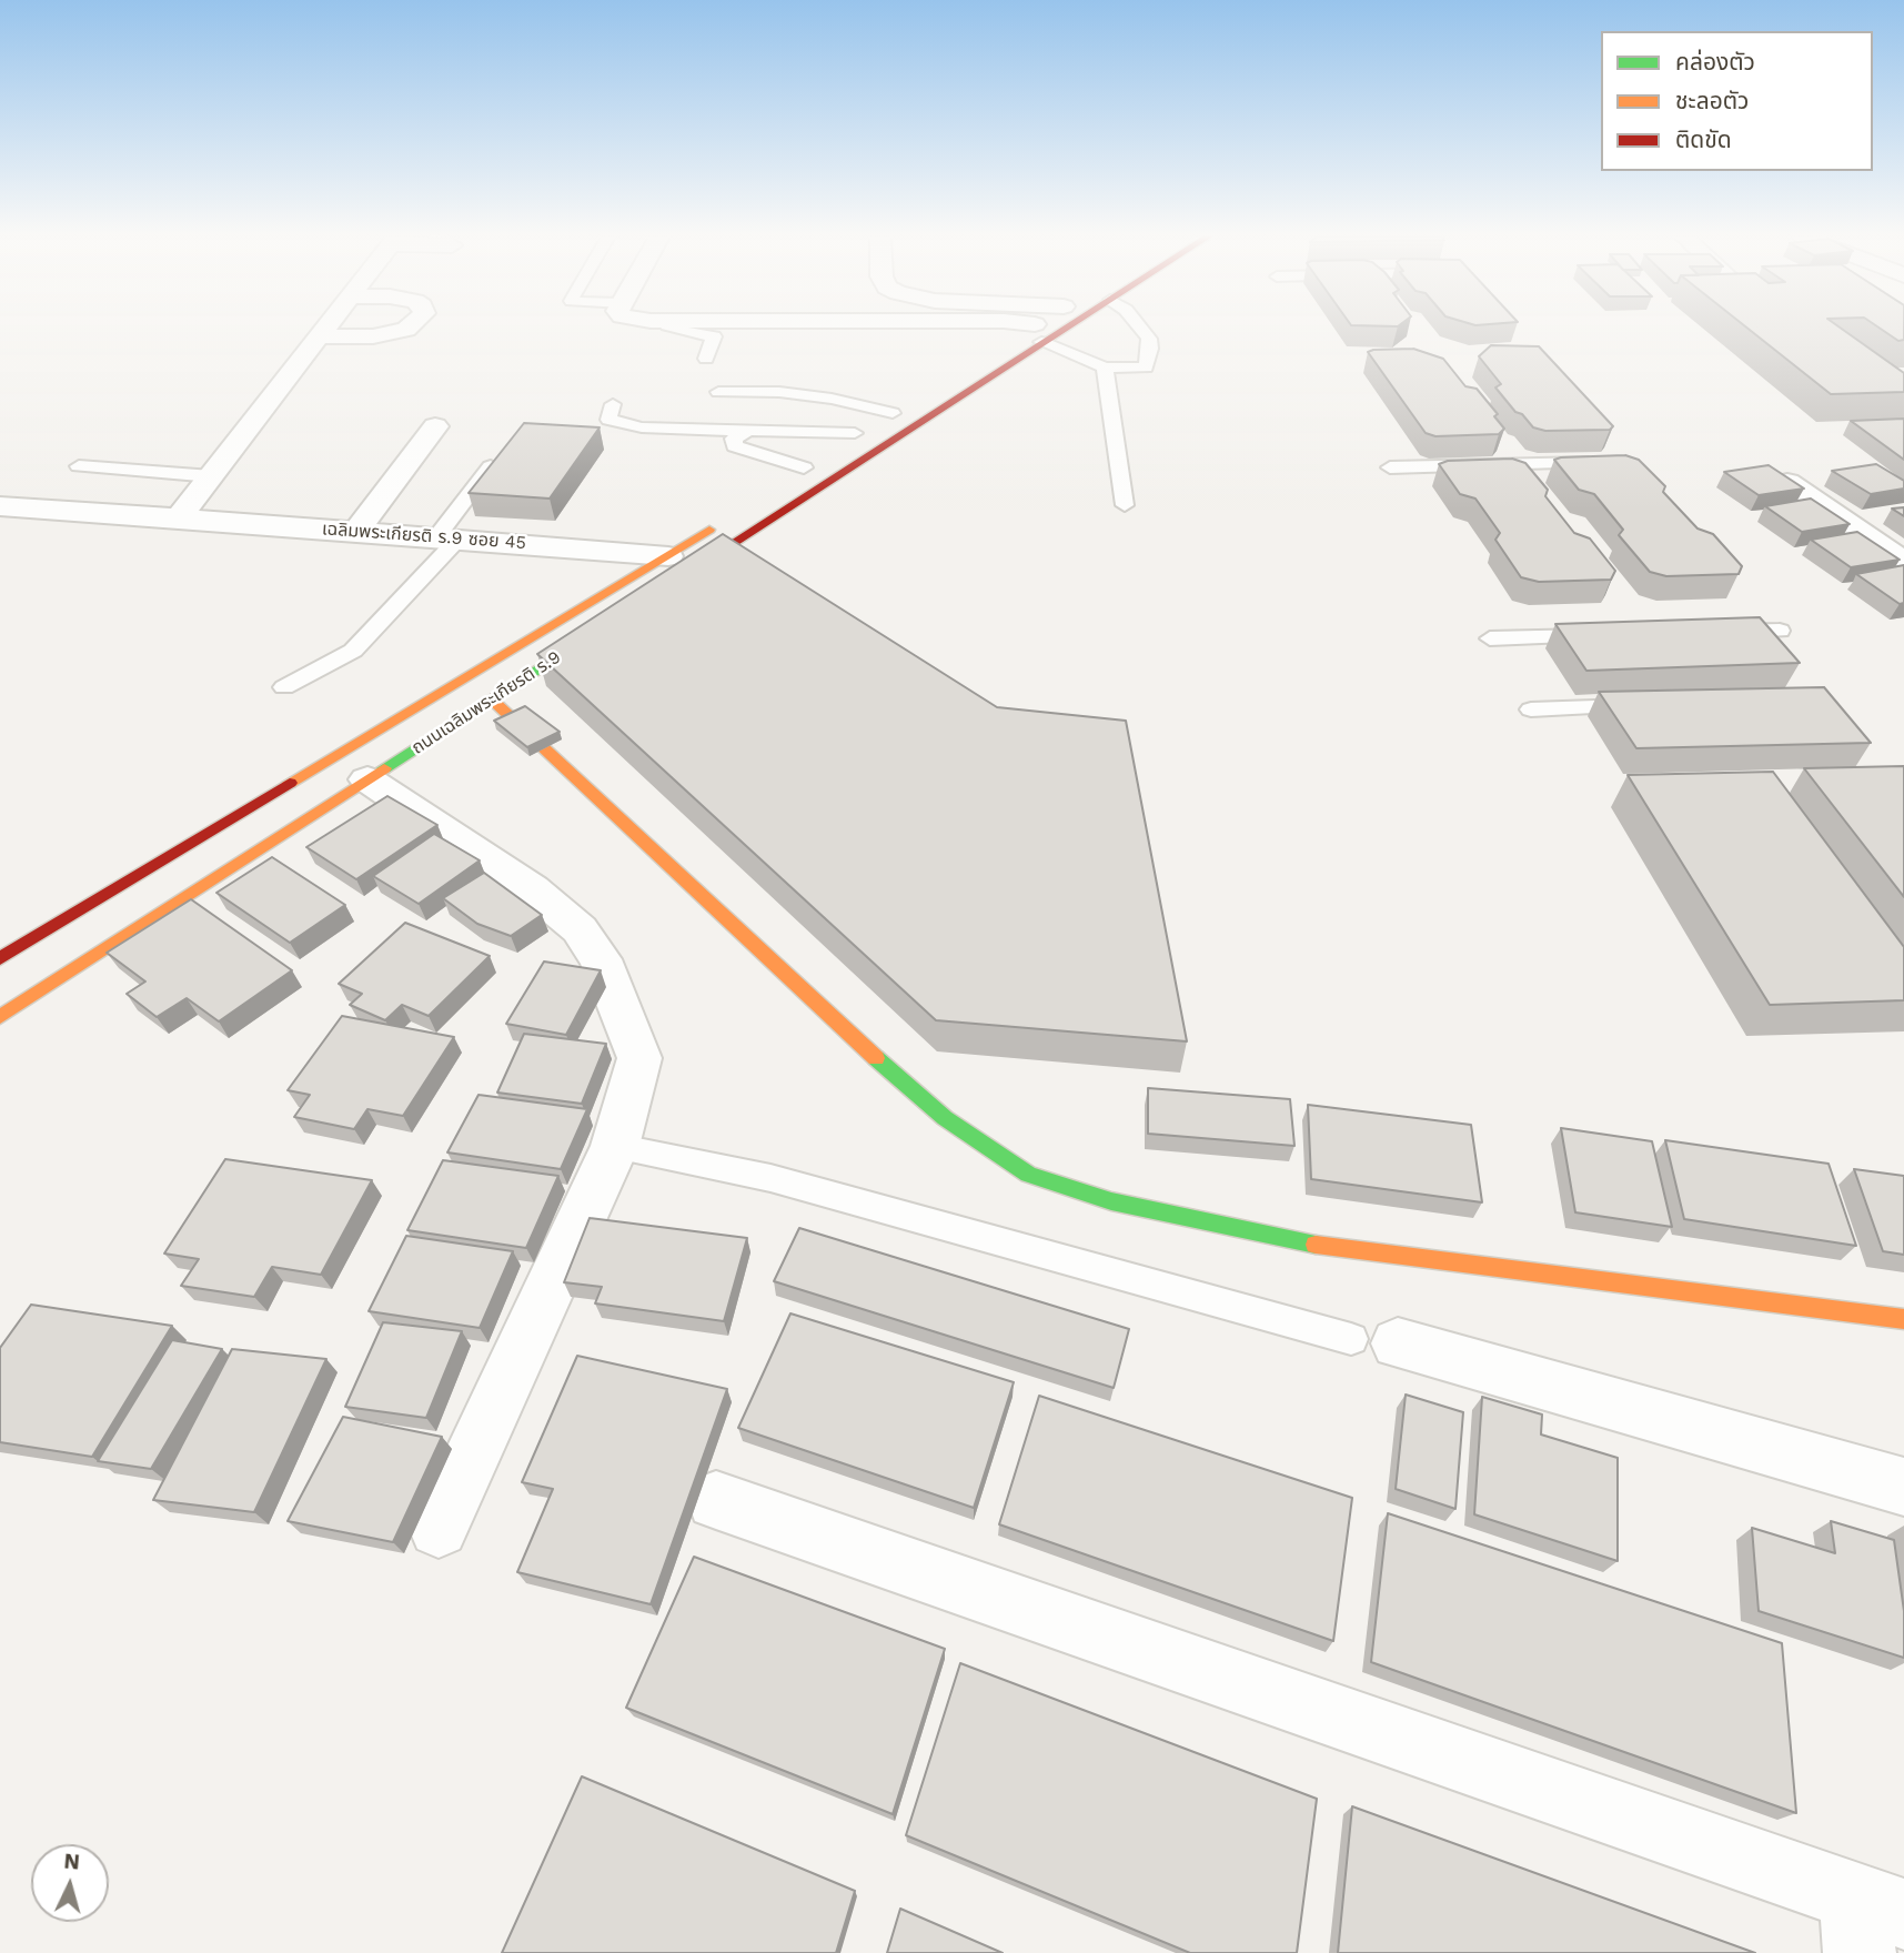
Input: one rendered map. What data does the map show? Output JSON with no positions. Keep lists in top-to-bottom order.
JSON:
{
  "streets": {
    "main road": ["ถนนเฉลิมพระเกียรติ ร.9"],
    "street": ["เฉลิมพระเกียรติ ร.9 ซอย 45"]
  },
  "crossings": [
    ["เฉลิมพระเกียรติ ร.9 ซอย 45", "ถนนเฉลิมพระเกียรติ ร.9"]
  ],
  "legend": ["คล่องตัว", "ชะลอตัว", "ติดขัด"],
  "north": "top"
}
